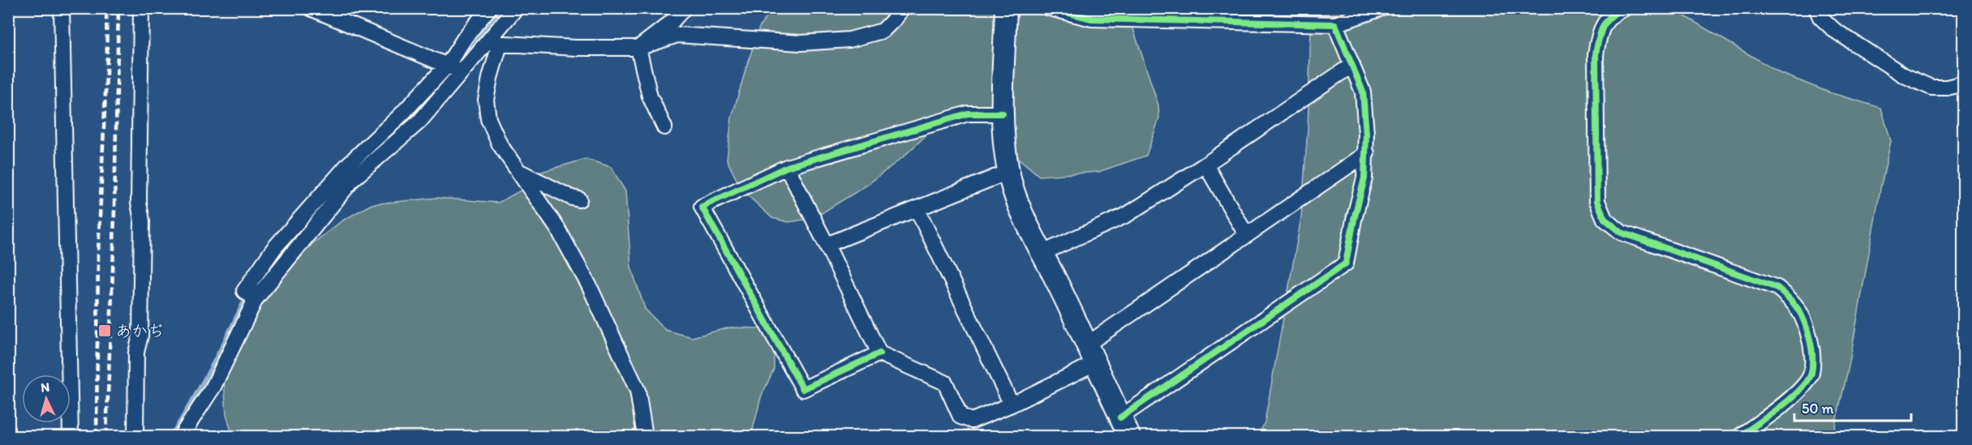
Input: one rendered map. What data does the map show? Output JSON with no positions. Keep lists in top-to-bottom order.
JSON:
{
  "places": {
    "transit": ["あかぢ"]
  },
  "scale_bar": "50 m",
  "north": "top"
}
